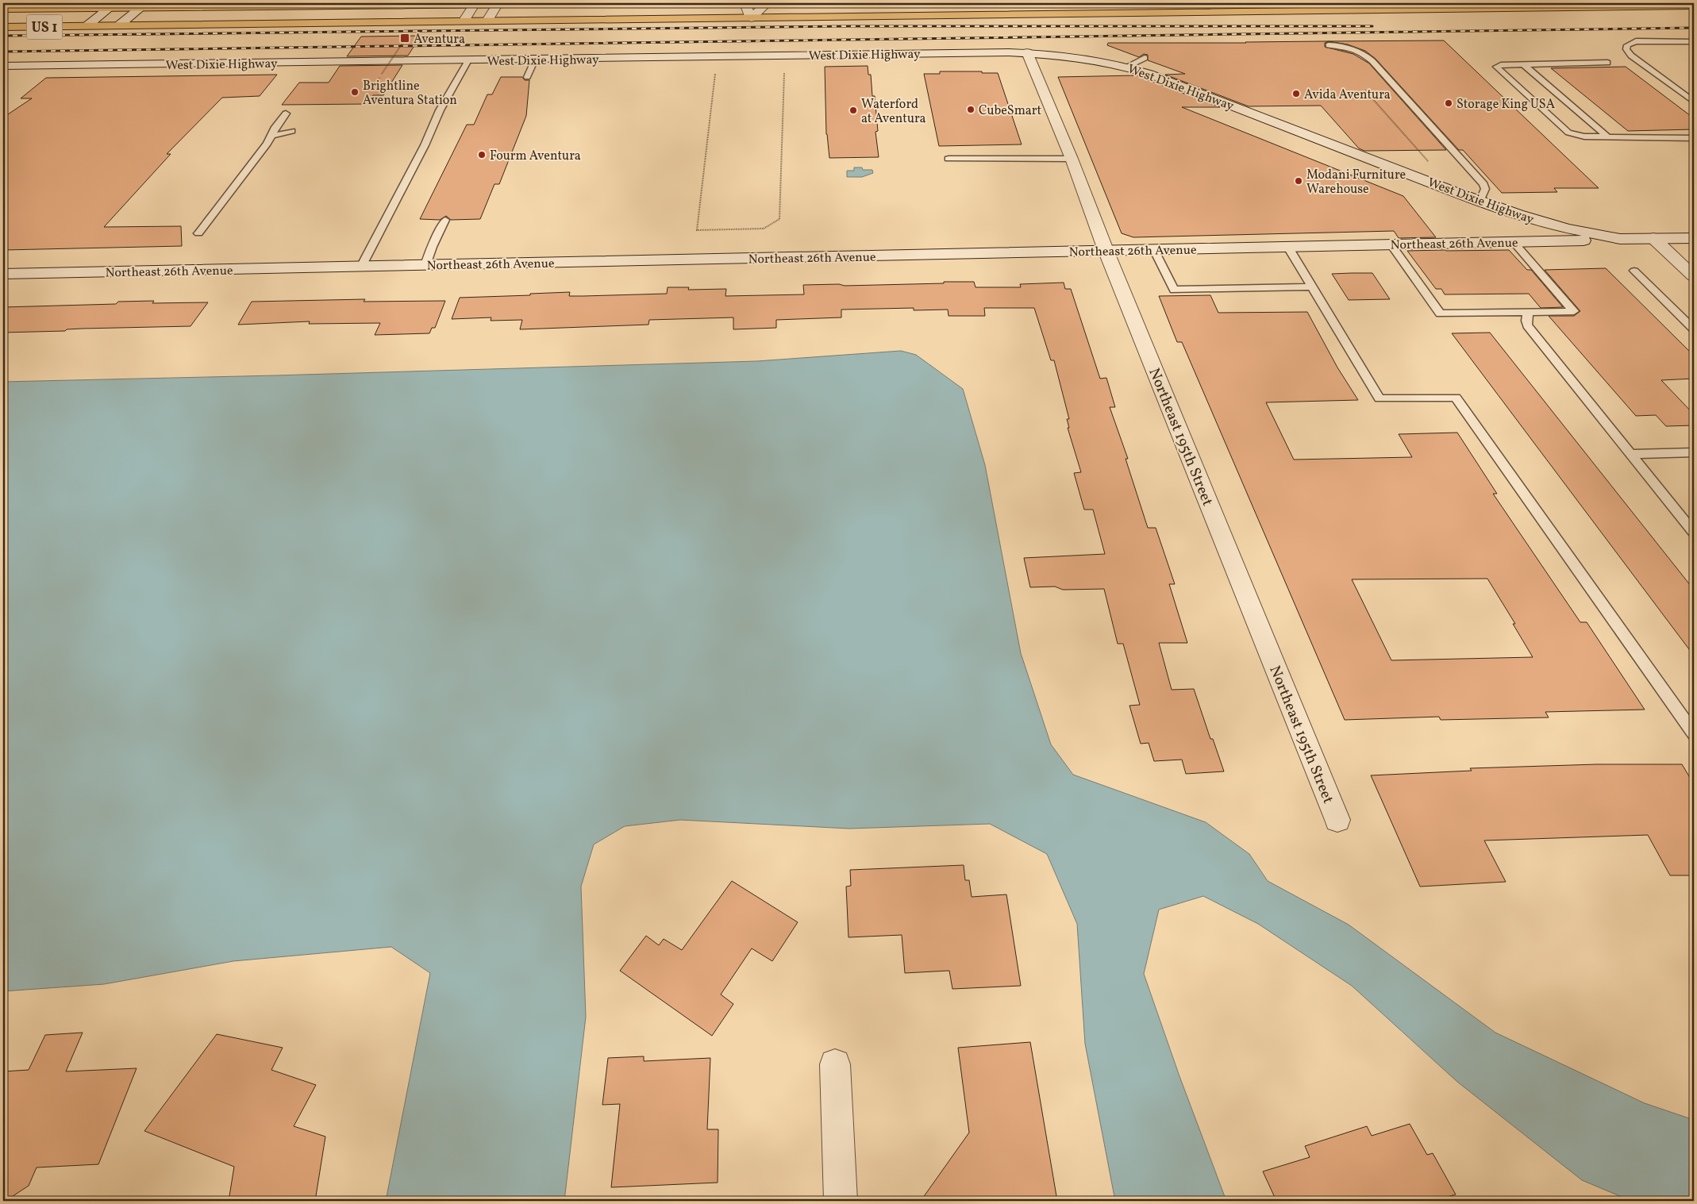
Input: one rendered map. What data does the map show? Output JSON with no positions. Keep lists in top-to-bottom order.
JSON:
{
  "streets": {
    "main road": ["US 1"],
    "street": ["West Dixie Highway", "Northeast 26th Avenue", "Northeast 195th Street"]
  },
  "crossings": [
    ["West Dixie Highway", "Northeast 26th Avenue"],
    ["West Dixie Highway", "Northeast 195th Street"],
    ["Northeast 26th Avenue", "Northeast 195th Street"]
  ],
  "places": {
    "transit": ["Aventura"],
    "other": [
      "Brightline Aventura Station",
      "Avida Aventura",
      "Storage King USA",
      "CubeSmart",
      "Waterford at Aventura",
      "Fourm Aventura",
      "Modani Furniture Warehouse"
    ]
  }
}
